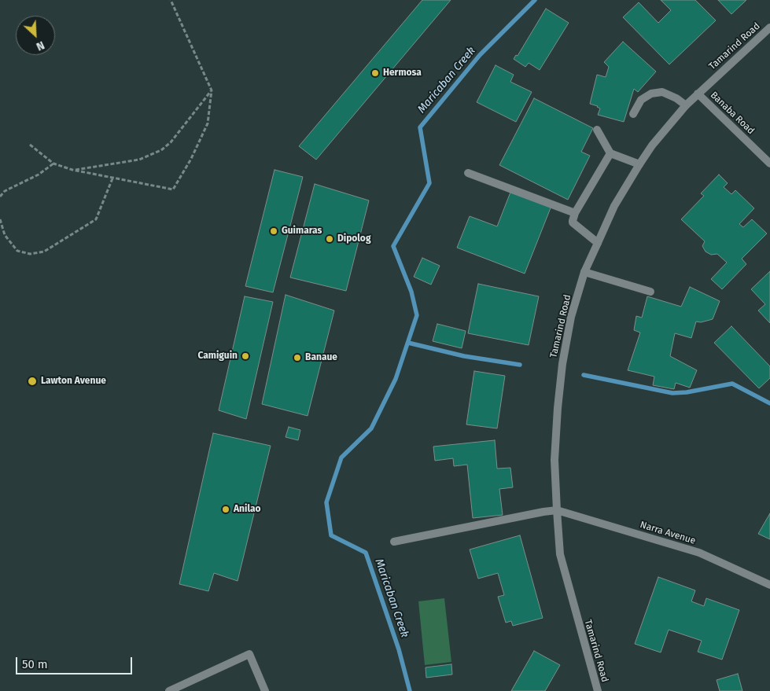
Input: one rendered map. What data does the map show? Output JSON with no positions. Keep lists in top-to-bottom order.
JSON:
{
  "streets": {
    "street": ["Tamarind Road", "Banaba Road", "Narra Avenue"]
  },
  "crossings": [
    ["Tamarind Road", "Banaba Road"],
    ["Tamarind Road", "Narra Avenue"]
  ],
  "water": ["Maricaban Creek"],
  "places": [
    "Hermosa",
    "Guimaras",
    "Dipolog",
    "Camiguin",
    "Banaue",
    "Lawton Avenue",
    "Anilao"
  ],
  "scale_bar": "50 m",
  "north": "bottom right"
}
